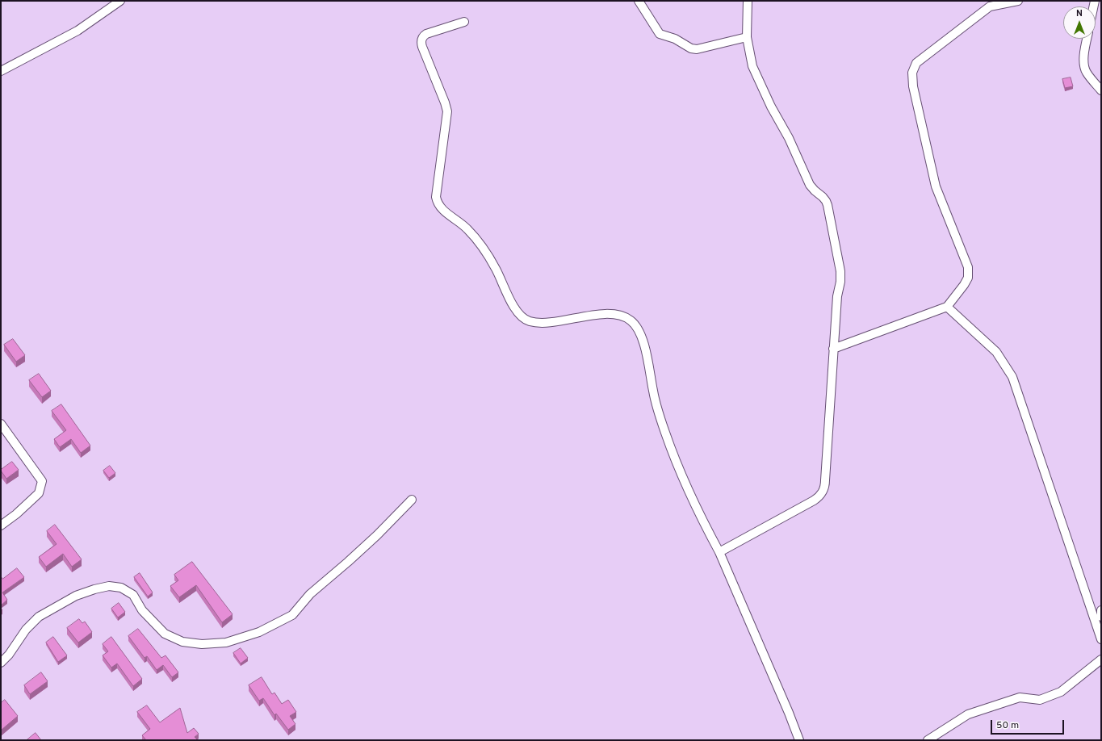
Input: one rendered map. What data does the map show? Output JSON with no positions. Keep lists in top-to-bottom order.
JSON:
{
  "scale_bar": "50 m",
  "north": "top"
}
